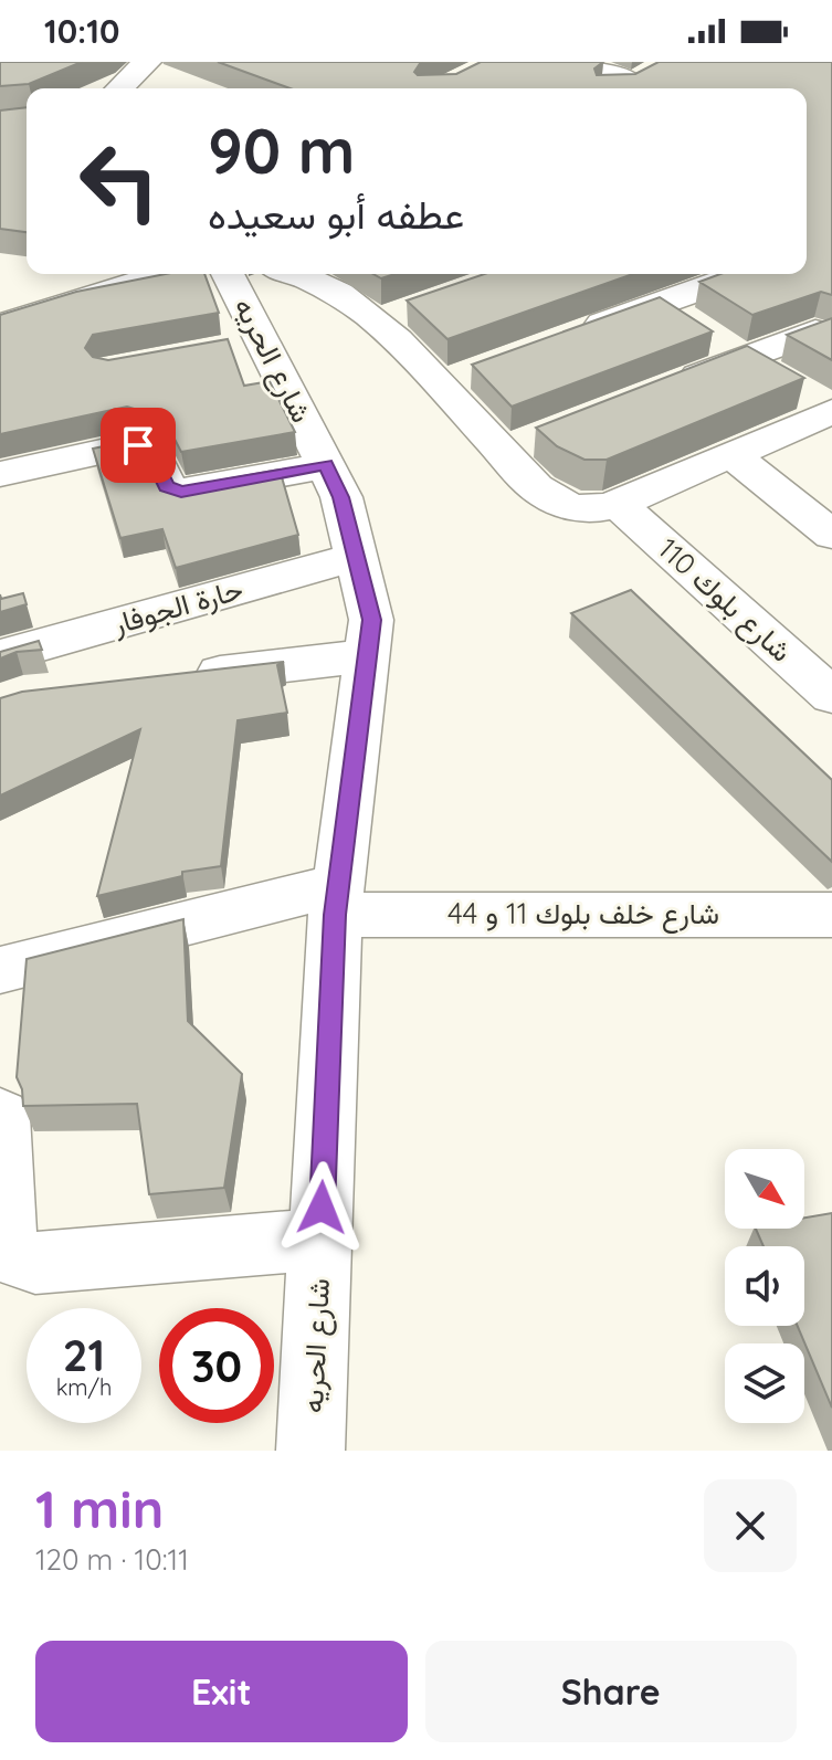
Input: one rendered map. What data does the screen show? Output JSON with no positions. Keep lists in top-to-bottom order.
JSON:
{
  "streets": {
    "street": [
      "شارع الحريه",
      "شارع بلوك 110",
      "حارة الجوفار",
      "شارع خلف بلوك 11 و 44"
    ]
  },
  "crossings": [
    ["شارع الحريه", "حارة الجوفار"],
    ["شارع الحريه", "شارع خلف بلوك 11 و 44"]
  ],
  "north": "bottom right",
  "page": {
    "status": "10:10",
    "turn": ["90 m", "عطفه أبو سعيده"],
    "speed": "21 km/h",
    "limit": "30",
    "heading": ["1 min", "120 m · 10:11"],
    "buttons": ["Exit", "Share"]
  }
}
